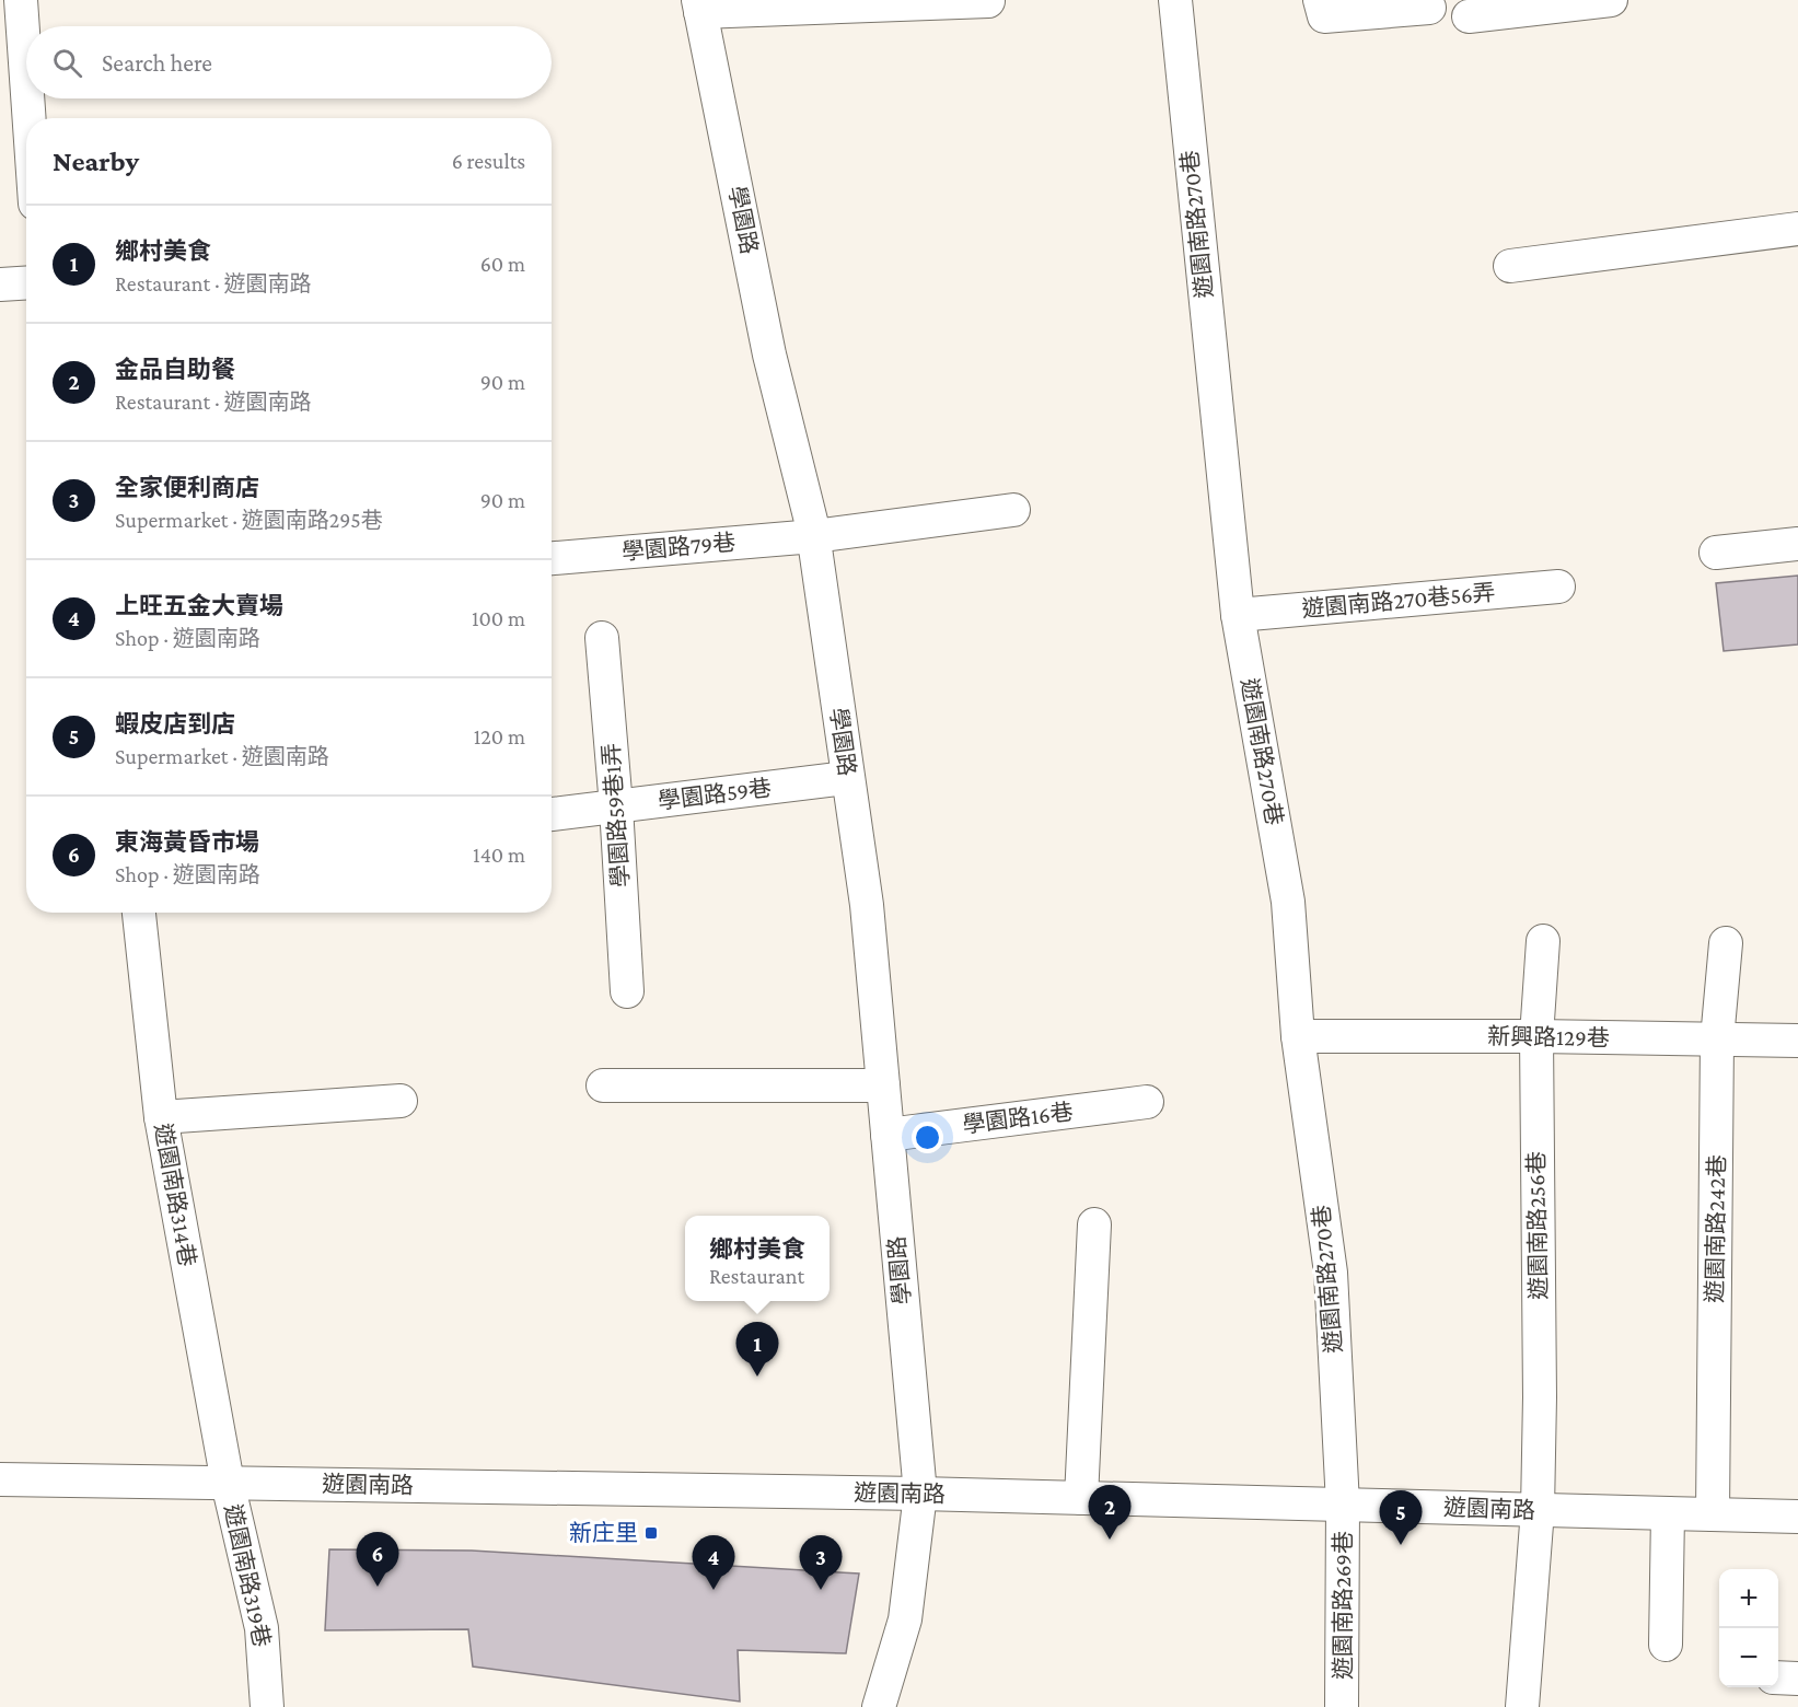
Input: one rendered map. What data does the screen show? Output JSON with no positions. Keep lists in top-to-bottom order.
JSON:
{
  "streets": {
    "street": [
      "學園路",
      "遊園南路270巷",
      "學園路79巷",
      "遊園南路270巷56弄",
      "學園路59巷",
      "學園路59巷1弄",
      "新興路129巷",
      "學園路16巷",
      "遊園南路314巷",
      "遊園南路256巷",
      "遊園南路242巷",
      "遊園南路",
      "遊園南路319巷",
      "遊園南路269巷"
    ]
  },
  "crossings": [
    ["學園路", "學園路79巷"],
    ["學園路", "學園路59巷"],
    ["學園路", "學園路16巷"],
    ["學園路", "遊園南路"],
    ["遊園南路270巷", "遊園南路270巷56弄"],
    ["遊園南路270巷", "新興路129巷"],
    ["遊園南路270巷", "遊園南路"],
    ["遊園南路270巷", "遊園南路269巷"],
    ["學園路59巷", "學園路59巷1弄"],
    ["新興路129巷", "遊園南路256巷"],
    ["新興路129巷", "遊園南路242巷"],
    ["遊園南路314巷", "遊園南路"],
    ["遊園南路314巷", "遊園南路319巷"],
    ["遊園南路256巷", "遊園南路"],
    ["遊園南路242巷", "遊園南路"],
    ["遊園南路", "遊園南路319巷"],
    ["遊園南路", "遊園南路269巷"]
  ],
  "places": {
    "transit": ["新庄里"]
  },
  "page": {
    "search": "Search here",
    "heading": ["Nearby", "6 results"],
    "list": [
      {
        "mark": "1",
        "name": "鄉村美食",
        "note": "Restaurant · 遊園南路",
        "value": "60 m"
      },
      {
        "mark": "2",
        "name": "金品自助餐",
        "note": "Restaurant · 遊園南路",
        "value": "90 m"
      },
      {
        "mark": "3",
        "name": "全家便利商店",
        "note": "Supermarket · 遊園南路295巷",
        "value": "90 m"
      },
      {
        "mark": "4",
        "name": "上旺五金大賣場",
        "note": "Shop · 遊園南路",
        "value": "100 m"
      },
      {
        "mark": "5",
        "name": "蝦皮店到店",
        "note": "Supermarket · 遊園南路",
        "value": "120 m"
      },
      {
        "mark": "6",
        "name": "東海黃昏市場",
        "note": "Shop · 遊園南路",
        "value": "140 m"
      }
    ],
    "popup": ["鄉村美食", "Restaurant"],
    "pins": [
      "1",
      "2",
      "5",
      "6",
      "3",
      "4"
    ],
    "map_buttons": ["+", "−"]
  }
}
